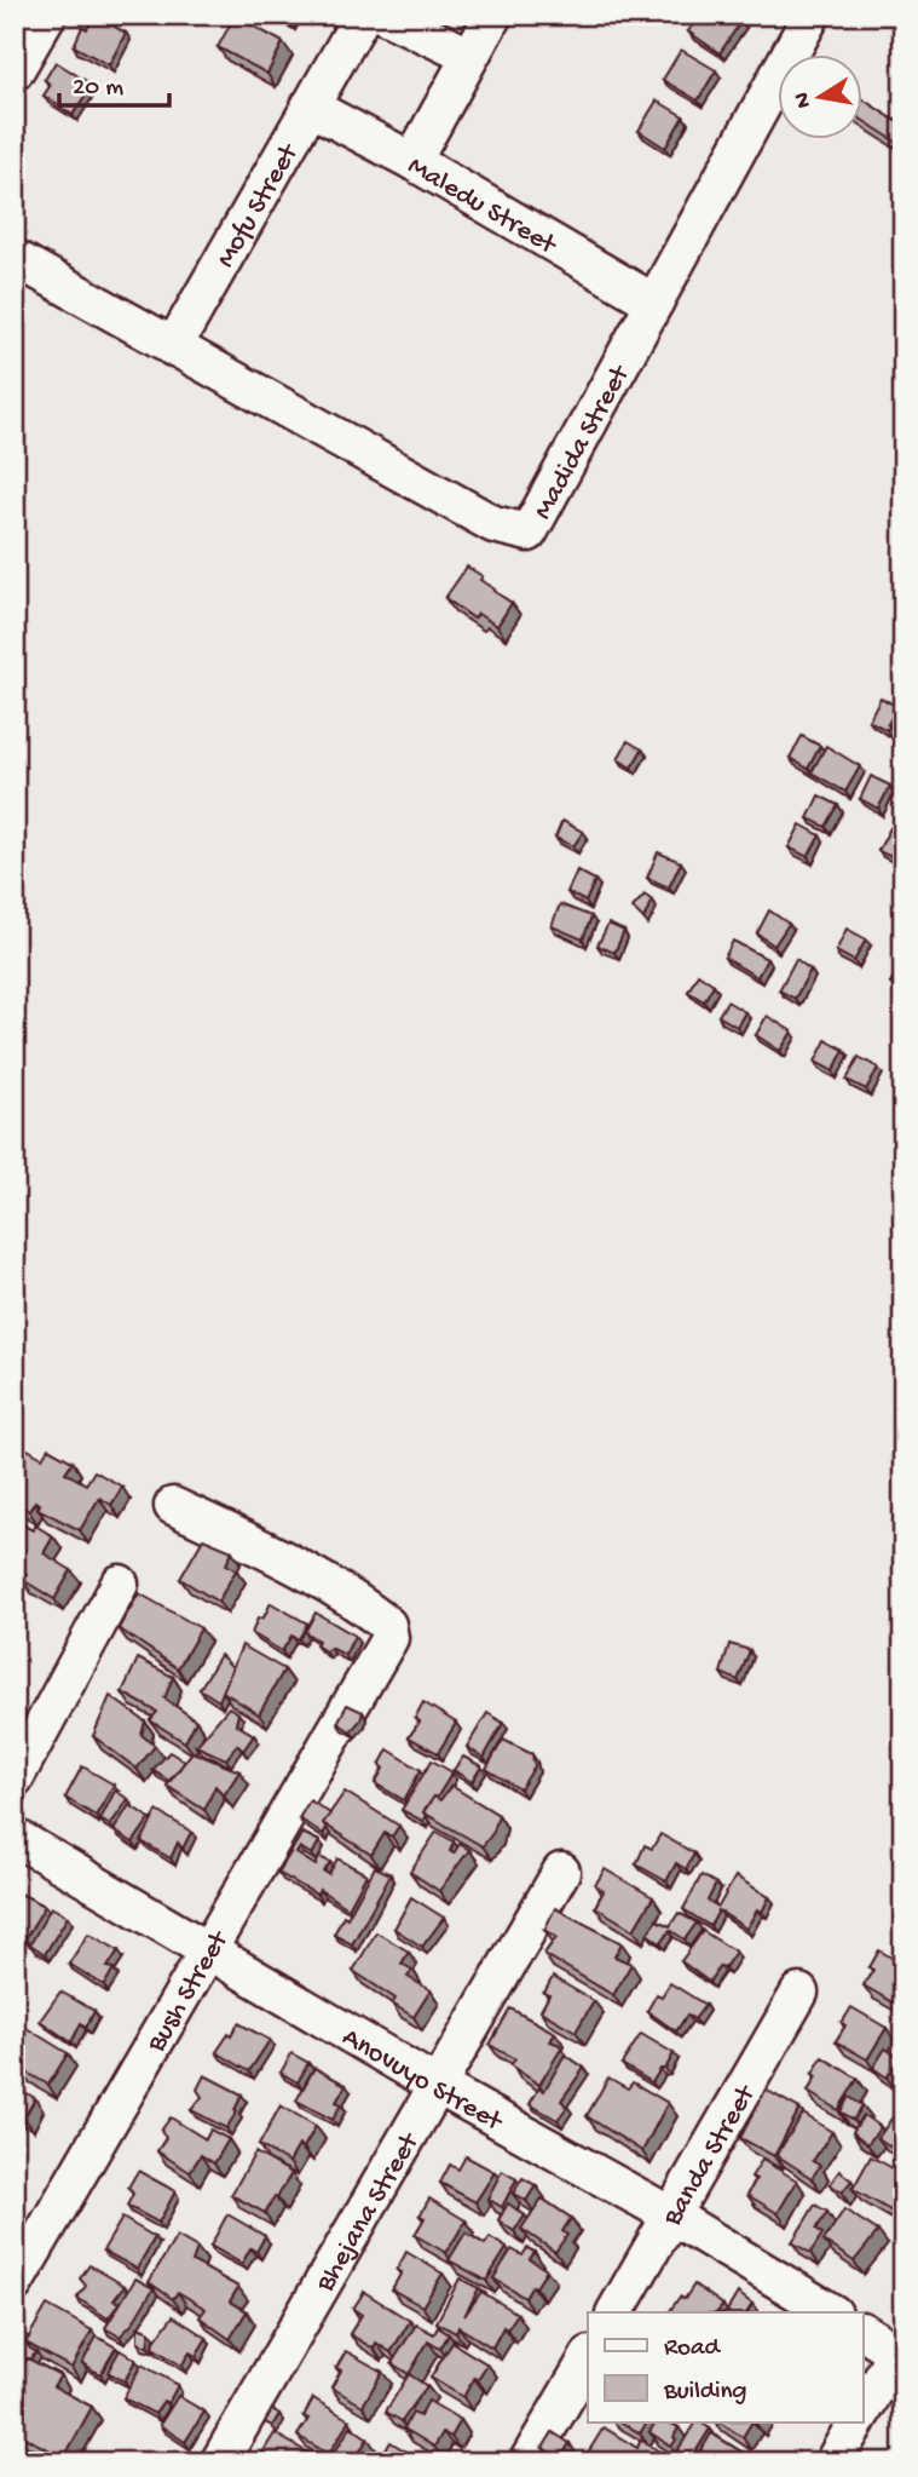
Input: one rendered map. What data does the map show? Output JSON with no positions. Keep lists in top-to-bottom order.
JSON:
{
  "streets": {
    "street": [
      "Maledu Street",
      "Mofu Street",
      "Madida Street",
      "Bush Street",
      "Anovuyo Street",
      "Banda Street",
      "Bhejana Street"
    ]
  },
  "crossings": [
    ["Maledu Street", "Mofu Street"],
    ["Maledu Street", "Madida Street"],
    ["Mofu Street", "Madida Street"],
    ["Bush Street", "Anovuyo Street"],
    ["Anovuyo Street", "Banda Street"],
    ["Anovuyo Street", "Bhejana Street"]
  ],
  "legend": ["Road", "Building"],
  "scale_bar": "20 m",
  "north": "left"
}
